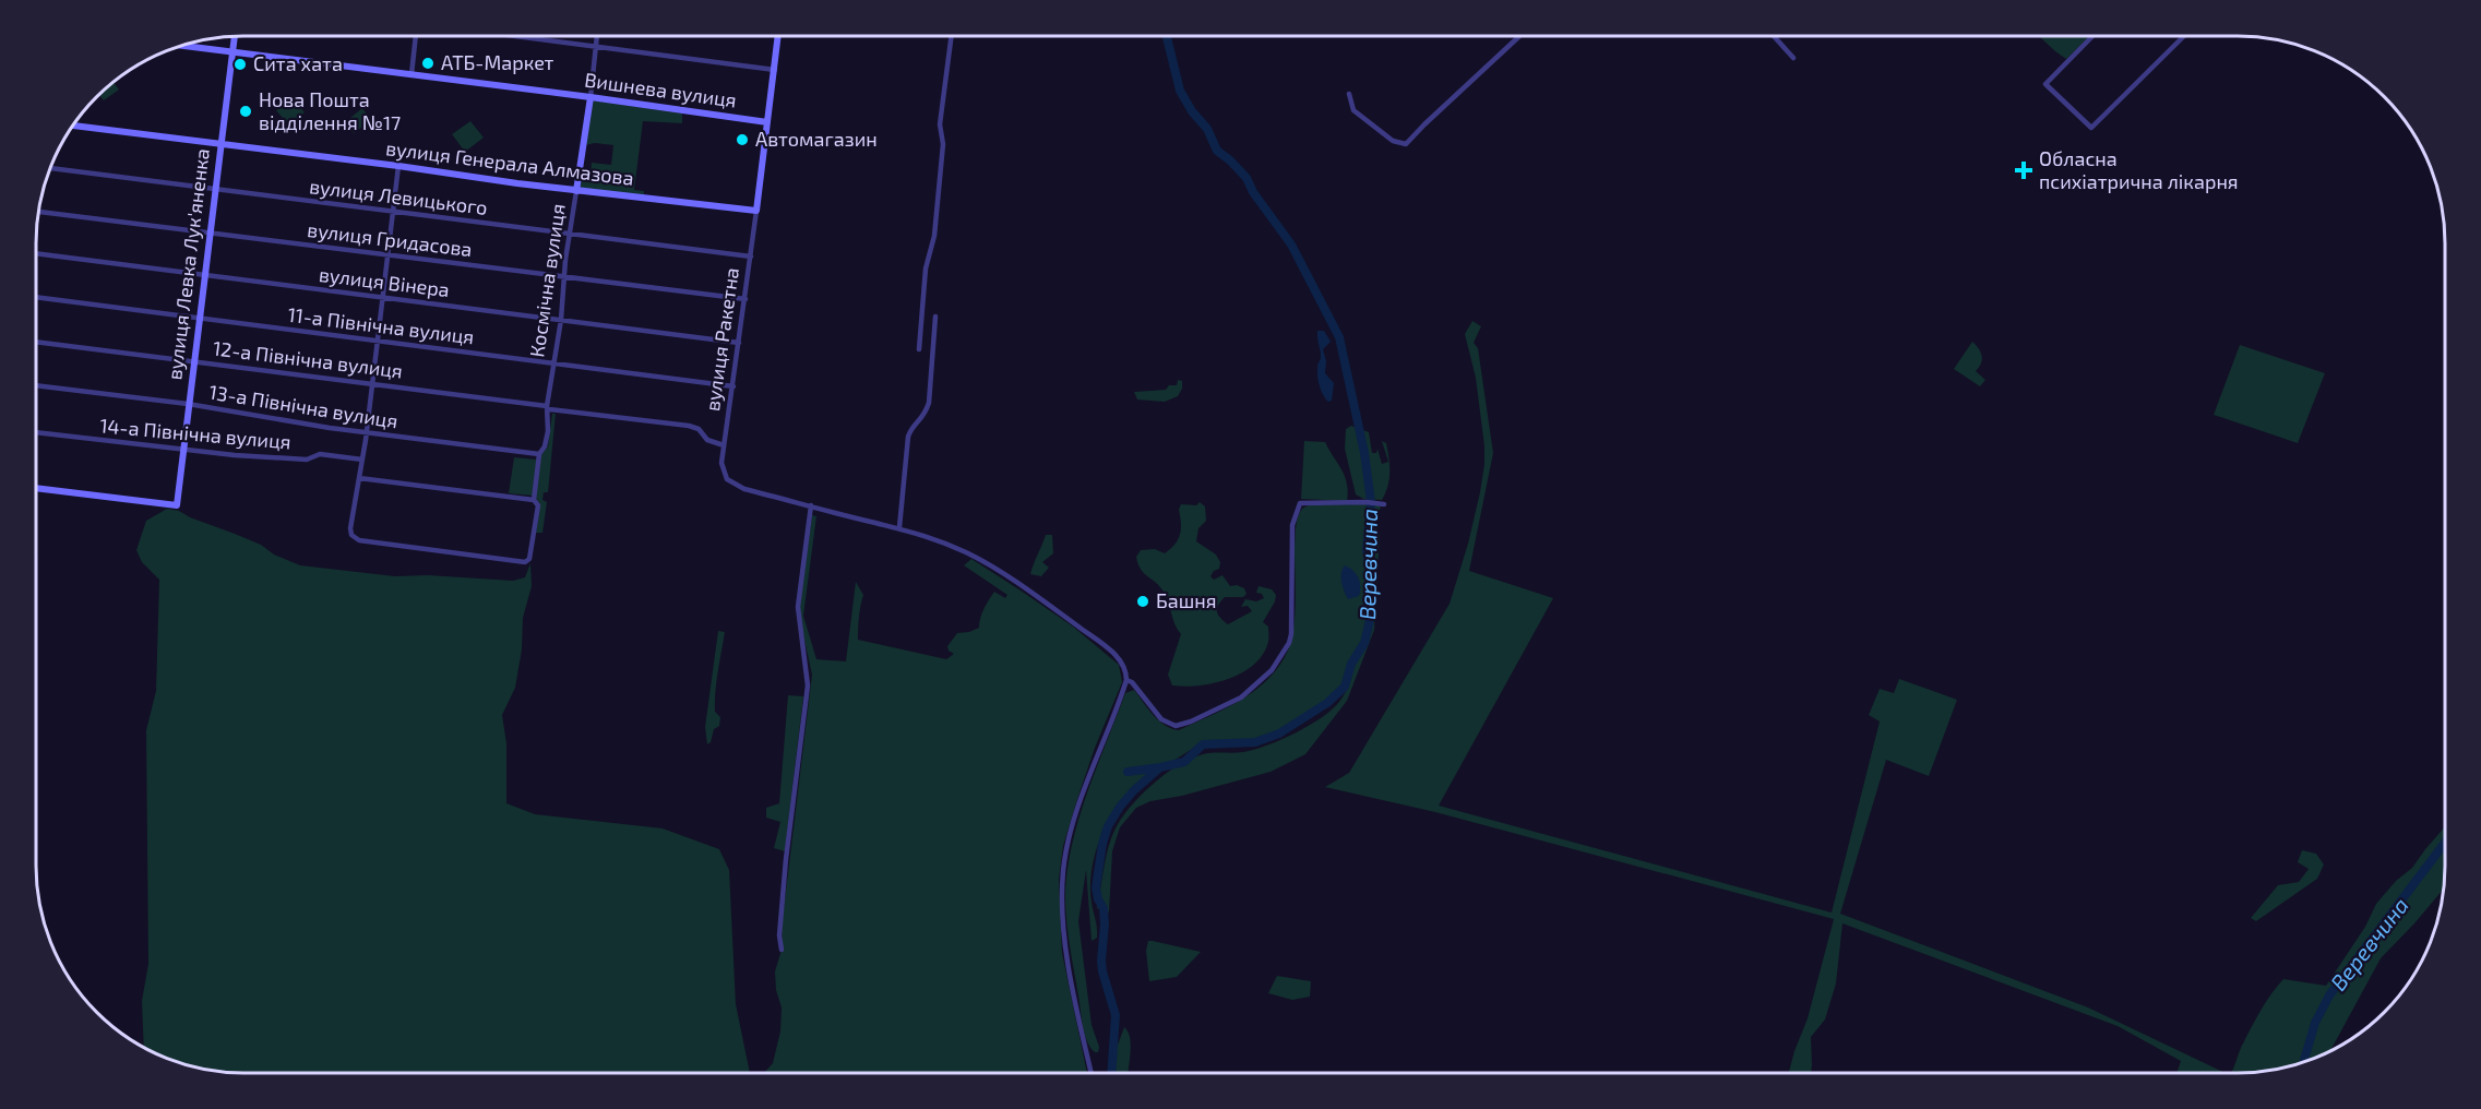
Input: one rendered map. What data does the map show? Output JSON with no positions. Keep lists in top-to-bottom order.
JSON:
{
  "streets": {
    "street": [
      "Вишнева вулиця",
      "вулиця Генерала Алмазова",
      "вулиця Левицького",
      "вулиця Гридасова",
      "вулиця Левка Лук'яненка",
      "Космічна вулиця",
      "вулиця Вінера",
      "11-а Північна вулиця",
      "вулиця Ракетна",
      "12-а Північна вулиця",
      "13-а Північна вулиця",
      "14-а Північна вулиця"
    ]
  },
  "crossings": [
    ["Вишнева вулиця", "вулиця Левка Лук'яненка"],
    ["Вишнева вулиця", "Космічна вулиця"],
    ["Вишнева вулиця", "вулиця Ракетна"],
    ["вулиця Генерала Алмазова", "вулиця Левка Лук'яненка"],
    ["вулиця Генерала Алмазова", "Космічна вулиця"],
    ["вулиця Генерала Алмазова", "вулиця Ракетна"],
    ["вулиця Левицького", "вулиця Левка Лук'яненка"],
    ["вулиця Левицького", "Космічна вулиця"],
    ["вулиця Левицького", "вулиця Ракетна"],
    ["вулиця Гридасова", "вулиця Левка Лук'яненка"],
    ["вулиця Гридасова", "Космічна вулиця"],
    ["вулиця Гридасова", "вулиця Ракетна"],
    ["вулиця Левка Лук'яненка", "вулиця Вінера"],
    ["вулиця Левка Лук'яненка", "11-а Північна вулиця"],
    ["вулиця Левка Лук'яненка", "12-а Північна вулиця"],
    ["вулиця Левка Лук'яненка", "13-а Північна вулиця"],
    ["вулиця Левка Лук'яненка", "14-а Північна вулиця"],
    ["Космічна вулиця", "вулиця Вінера"],
    ["Космічна вулиця", "11-а Північна вулиця"],
    ["Космічна вулиця", "12-а Північна вулиця"],
    ["Космічна вулиця", "13-а Північна вулиця"],
    ["вулиця Вінера", "вулиця Ракетна"],
    ["11-а Північна вулиця", "вулиця Ракетна"],
    ["вулиця Ракетна", "12-а Північна вулиця"]
  ],
  "water": ["Веревчина"],
  "places": {
    "other": [
      "АТБ-Маркет",
      "Сита хата",
      "Нова Пошта відділення №17",
      "Автомагазин",
      "Башня"
    ],
    "health": ["Обласна психіатрична лікарня"]
  }
}
